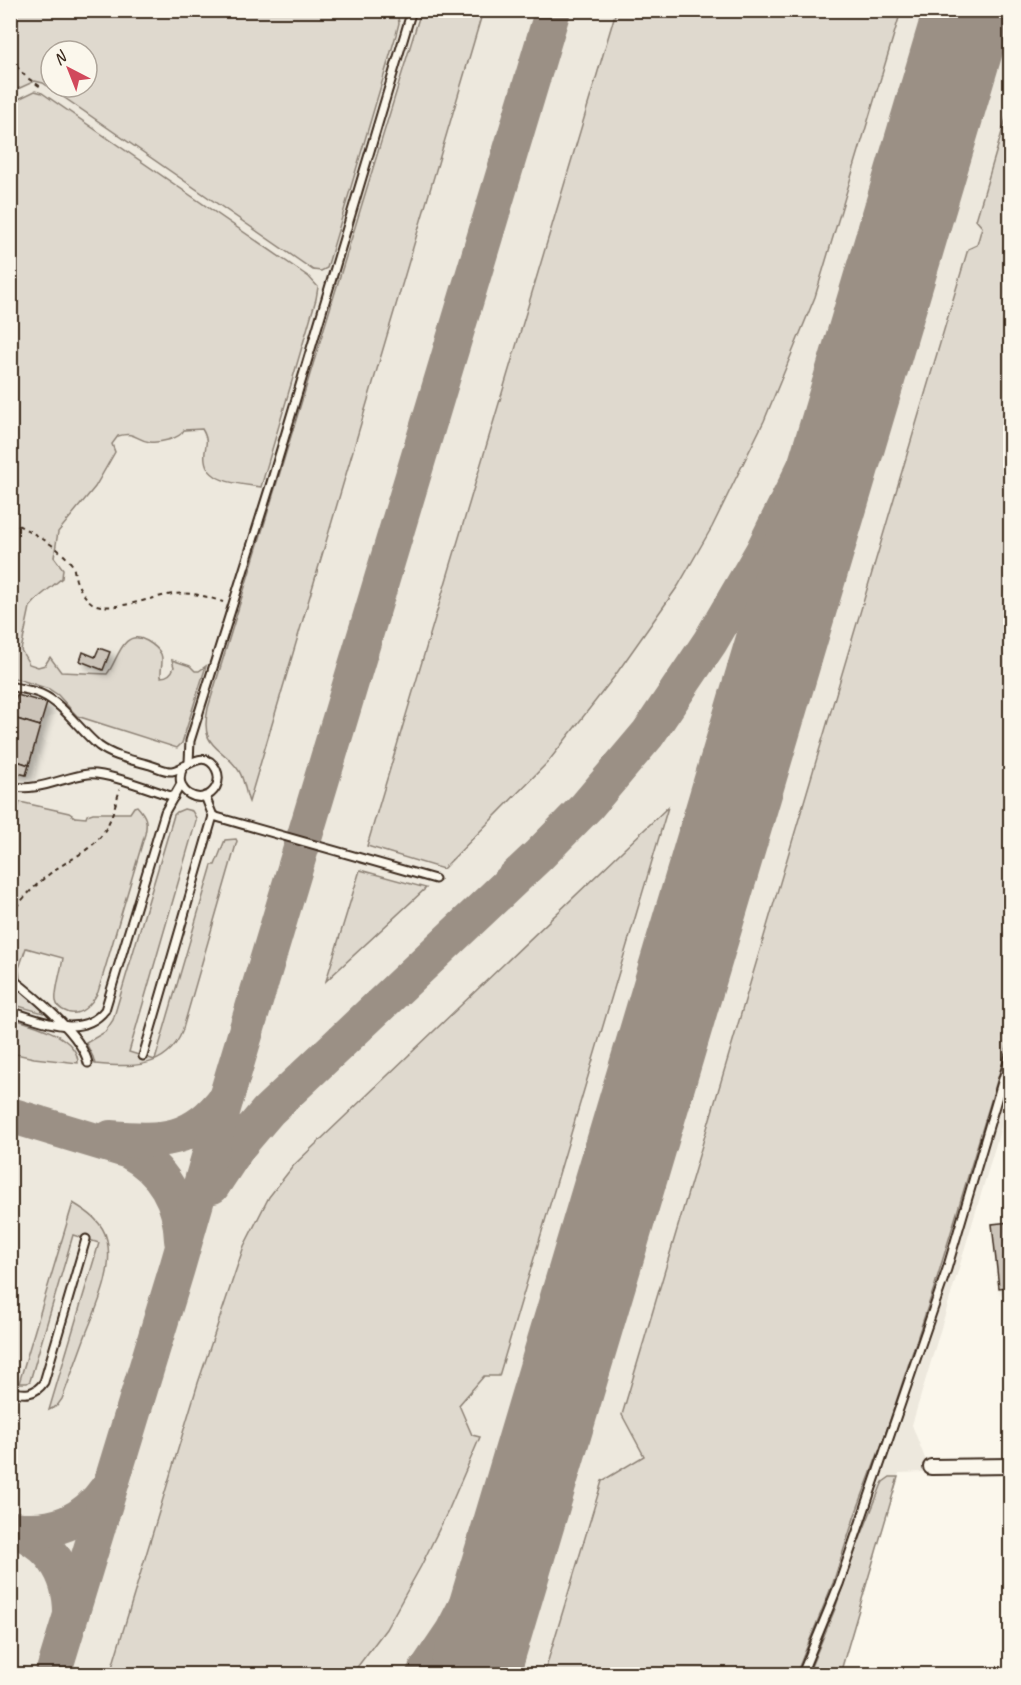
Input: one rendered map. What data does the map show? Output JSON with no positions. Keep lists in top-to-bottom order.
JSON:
{
  "north": "top left"
}
